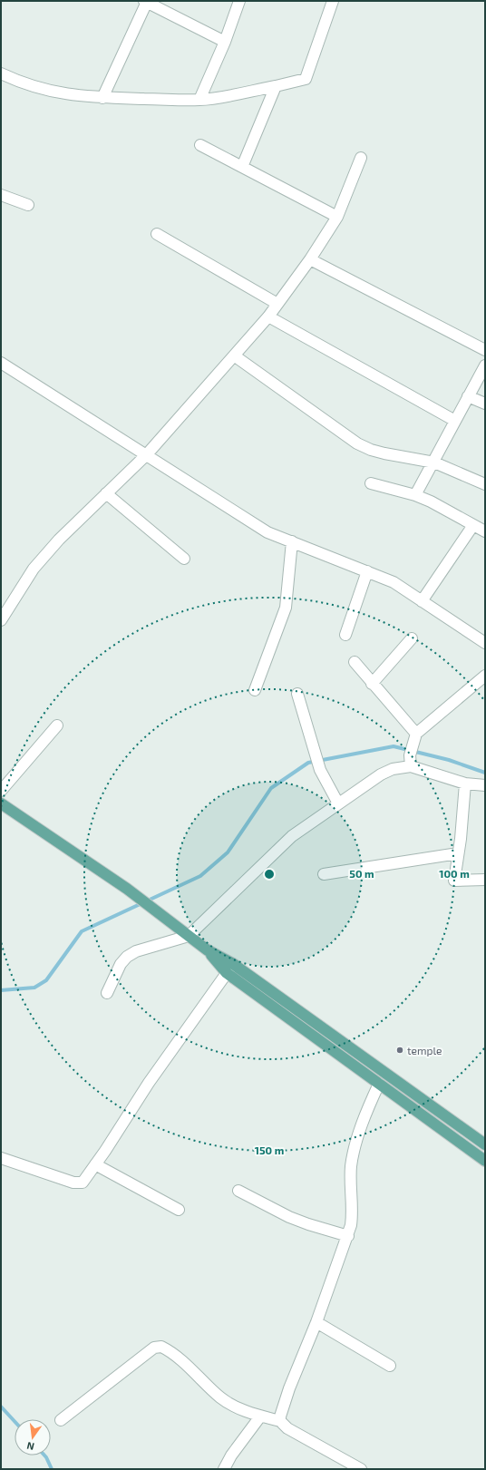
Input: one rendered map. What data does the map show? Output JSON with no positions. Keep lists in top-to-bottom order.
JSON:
{
  "places": ["temple"],
  "north": "bottom",
  "rings": ["50 m", "100 m", "150 m"]
}
